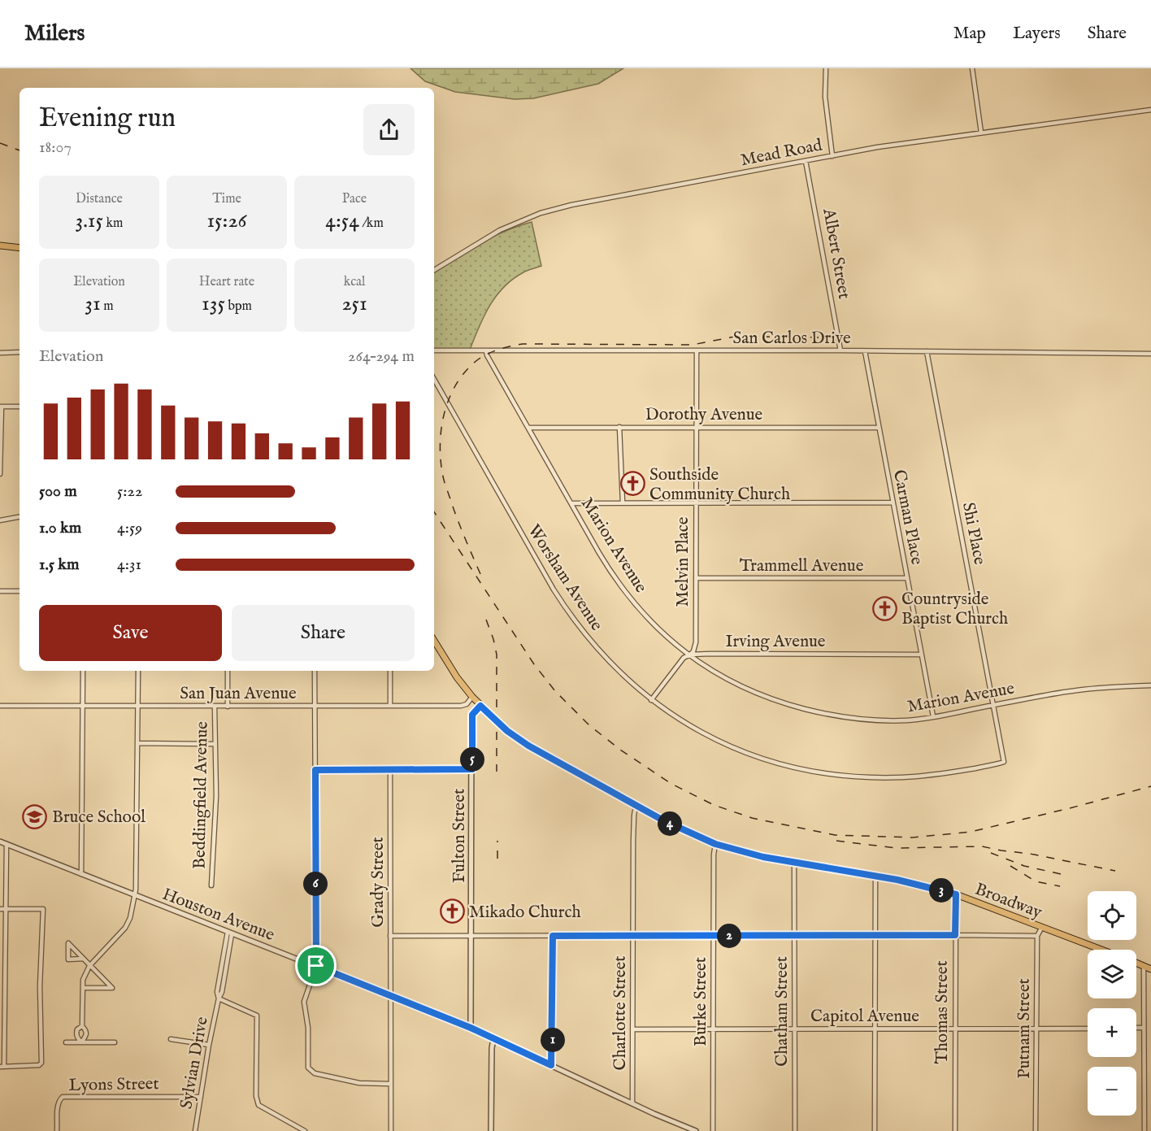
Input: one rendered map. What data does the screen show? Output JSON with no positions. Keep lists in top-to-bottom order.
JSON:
{
  "streets": {
    "main road": ["Broadway"],
    "street": [
      "Mead Road",
      "Albert Street",
      "San Carlos Drive",
      "Dorothy Avenue",
      "Carman Place",
      "Shi Place",
      "Marion Avenue",
      "Melvin Place",
      "Trammell Avenue",
      "Worsham Avenue",
      "Irving Avenue",
      "San Juan Avenue",
      "Beddingfield Avenue",
      "Fulton Street",
      "Grady Street",
      "Houston Avenue",
      "Burke Street",
      "Chatham Street",
      "Thomas Street",
      "Charlotte Street",
      "Capitol Avenue",
      "Putnam Street",
      "Sylvian Drive",
      "Lyons Street"
    ]
  },
  "crossings": [
    ["Mead Road", "Albert Street"],
    ["Albert Street", "San Carlos Drive"],
    ["San Carlos Drive", "Carman Place"],
    ["San Carlos Drive", "Shi Place"],
    ["San Carlos Drive", "Marion Avenue"],
    ["San Carlos Drive", "Melvin Place"],
    ["Dorothy Avenue", "Carman Place"],
    ["Dorothy Avenue", "Marion Avenue"],
    ["Dorothy Avenue", "Melvin Place"],
    ["Carman Place", "Marion Avenue"],
    ["Carman Place", "Trammell Avenue"],
    ["Carman Place", "Irving Avenue"],
    ["Shi Place", "Marion Avenue"],
    ["Shi Place", "Worsham Avenue"],
    ["Marion Avenue", "Melvin Place"],
    ["Marion Avenue", "Irving Avenue"],
    ["Melvin Place", "Trammell Avenue"],
    ["Melvin Place", "Irving Avenue"],
    ["San Juan Avenue", "Beddingfield Avenue"],
    ["San Juan Avenue", "Broadway"],
    ["Fulton Street", "Broadway"],
    ["Fulton Street", "Houston Avenue"],
    ["Grady Street", "Houston Avenue"],
    ["Broadway", "Burke Street"],
    ["Broadway", "Chatham Street"],
    ["Broadway", "Thomas Street"],
    ["Broadway", "Charlotte Street"],
    ["Broadway", "Putnam Street"],
    ["Houston Avenue", "Charlotte Street"],
    ["Houston Avenue", "Sylvian Drive"],
    ["Burke Street", "Capitol Avenue"],
    ["Chatham Street", "Capitol Avenue"],
    ["Thomas Street", "Capitol Avenue"],
    ["Charlotte Street", "Capitol Avenue"],
    ["Capitol Avenue", "Putnam Street"],
    ["Sylvian Drive", "Lyons Street"]
  ],
  "places": {
    "church": ["Southside Community Church", "Countryside Baptist Church", "Mikado Church"],
    "school or university": ["Bruce School"]
  },
  "page": {
    "header": "Milers",
    "nav": ["Map", "Layers", "Share"],
    "heading": ["Evening run", "18:07"],
    "stats": [
      ["Distance", "3.15 km"],
      ["Time", "15:26"],
      ["Pace", "4:54 /km"],
      ["Elevation", "31 m"],
      ["Heart rate", "135 bpm"],
      ["kcal", "251"]
    ],
    "chart": ["Elevation", "264–294 m"],
    "list": [
      {
        "name": "500 m",
        "note": "5:22"
      },
      {
        "name": "1.0 km",
        "note": "4:59"
      },
      {
        "name": "1.5 km",
        "note": "4:31"
      }
    ],
    "buttons": ["Save", "Share"],
    "pins": [
      "5",
      "4",
      "6",
      "3",
      "2",
      "1"
    ],
    "map_buttons": ["+", "−"]
  }
}
